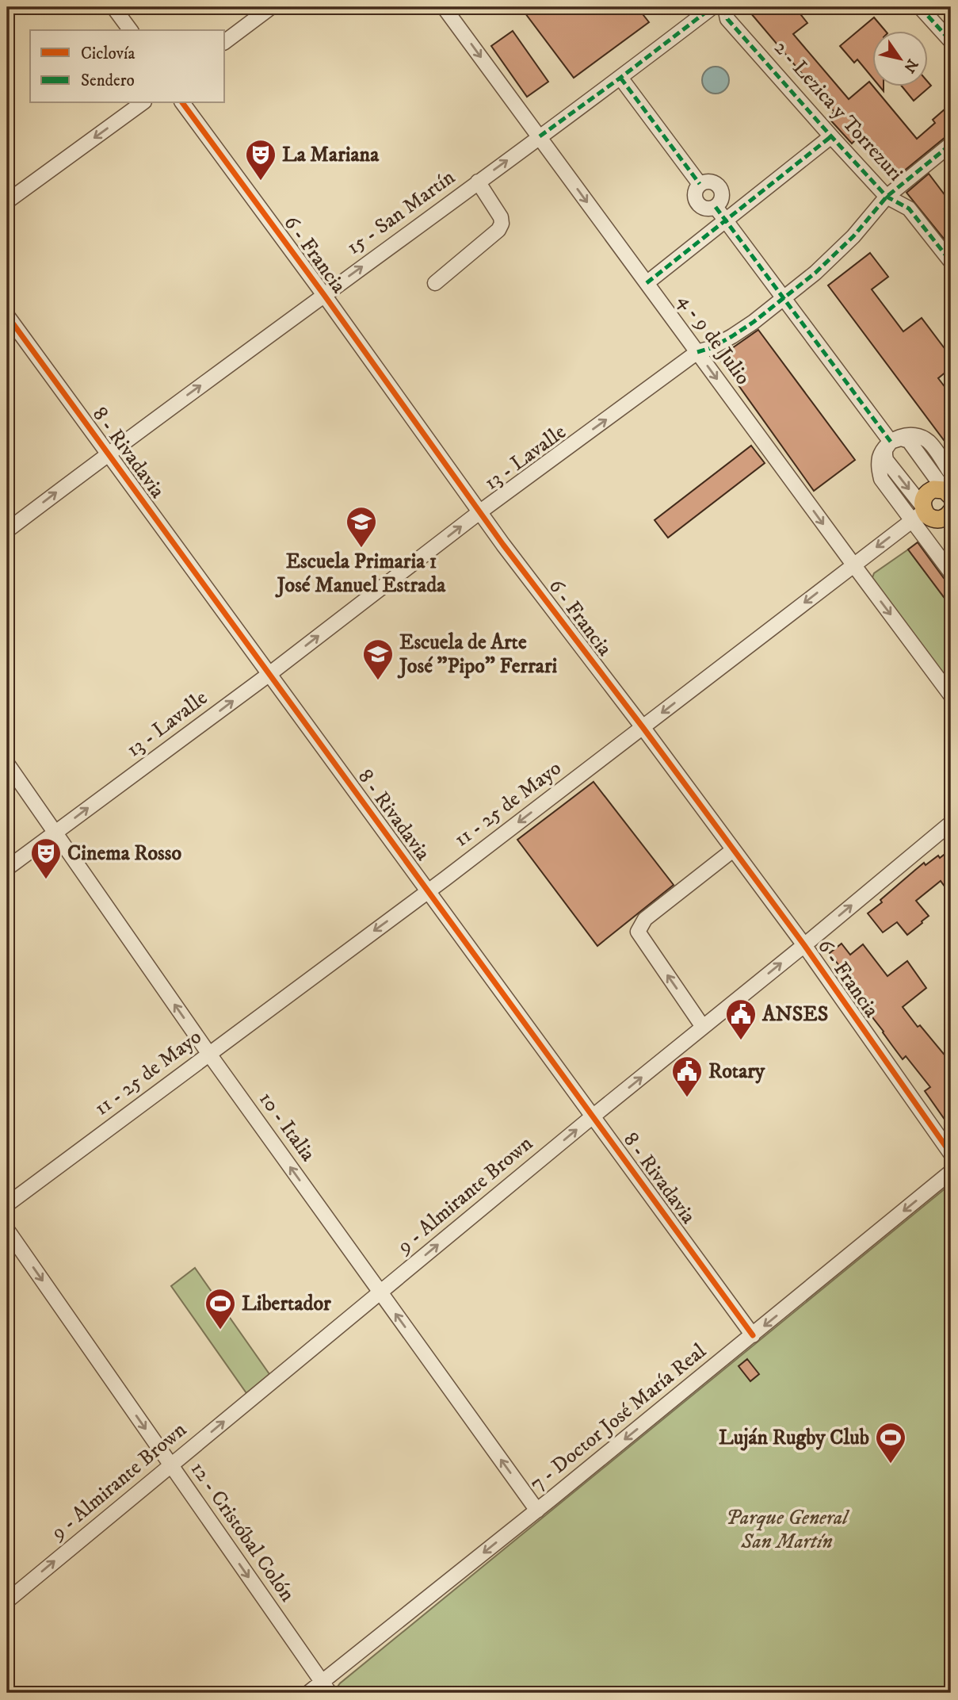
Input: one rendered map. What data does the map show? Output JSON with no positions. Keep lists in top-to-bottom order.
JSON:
{
  "streets": {
    "street": [
      "2 - Lezica y Torrezuri",
      "15 - San Martín",
      "6 - Francia",
      "4 - 9 de Julio",
      "8 - Rivadavia",
      "13 - Lavalle",
      "11 - 25 de Mayo",
      "10 - Italia",
      "9 - Almirante Brown",
      "7 - Doctor José María Real",
      "12 - Cristóbal Colón"
    ]
  },
  "crossings": [
    ["2 - Lezica y Torrezuri", "13 - Lavalle"],
    ["15 - San Martín", "6 - Francia"],
    ["15 - San Martín", "4 - 9 de Julio"],
    ["15 - San Martín", "8 - Rivadavia"],
    ["6 - Francia", "13 - Lavalle"],
    ["6 - Francia", "11 - 25 de Mayo"],
    ["6 - Francia", "9 - Almirante Brown"],
    ["4 - 9 de Julio", "13 - Lavalle"],
    ["4 - 9 de Julio", "11 - 25 de Mayo"],
    ["8 - Rivadavia", "13 - Lavalle"],
    ["8 - Rivadavia", "11 - 25 de Mayo"],
    ["8 - Rivadavia", "9 - Almirante Brown"],
    ["8 - Rivadavia", "7 - Doctor José María Real"],
    ["13 - Lavalle", "10 - Italia"],
    ["11 - 25 de Mayo", "10 - Italia"],
    ["10 - Italia", "9 - Almirante Brown"],
    ["10 - Italia", "7 - Doctor José María Real"],
    ["9 - Almirante Brown", "12 - Cristóbal Colón"],
    ["7 - Doctor José María Real", "12 - Cristóbal Colón"]
  ],
  "one_way": [
    "15 - San Martín",
    "13 - Lavalle",
    "11 - 25 de Mayo",
    "10 - Italia",
    "9 - Almirante Brown",
    "7 - Doctor José María Real",
    "12 - Cristóbal Colón"
  ],
  "parks": ["Parque General San Martín"],
  "places": {
    "theatre": ["La Mariana", "Cinema Rosso"],
    "school or university": ["Escuela Primaria 1 José Manuel Estrada", "Escuela de Arte José \"Pipo\" Ferrari"],
    "public building": ["ANSES", "Rotary"],
    "sports": ["Libertador", "Luján Rugby Club"]
  },
  "legend": ["Ciclovía", "Sendero"],
  "north": "bottom right"
}
